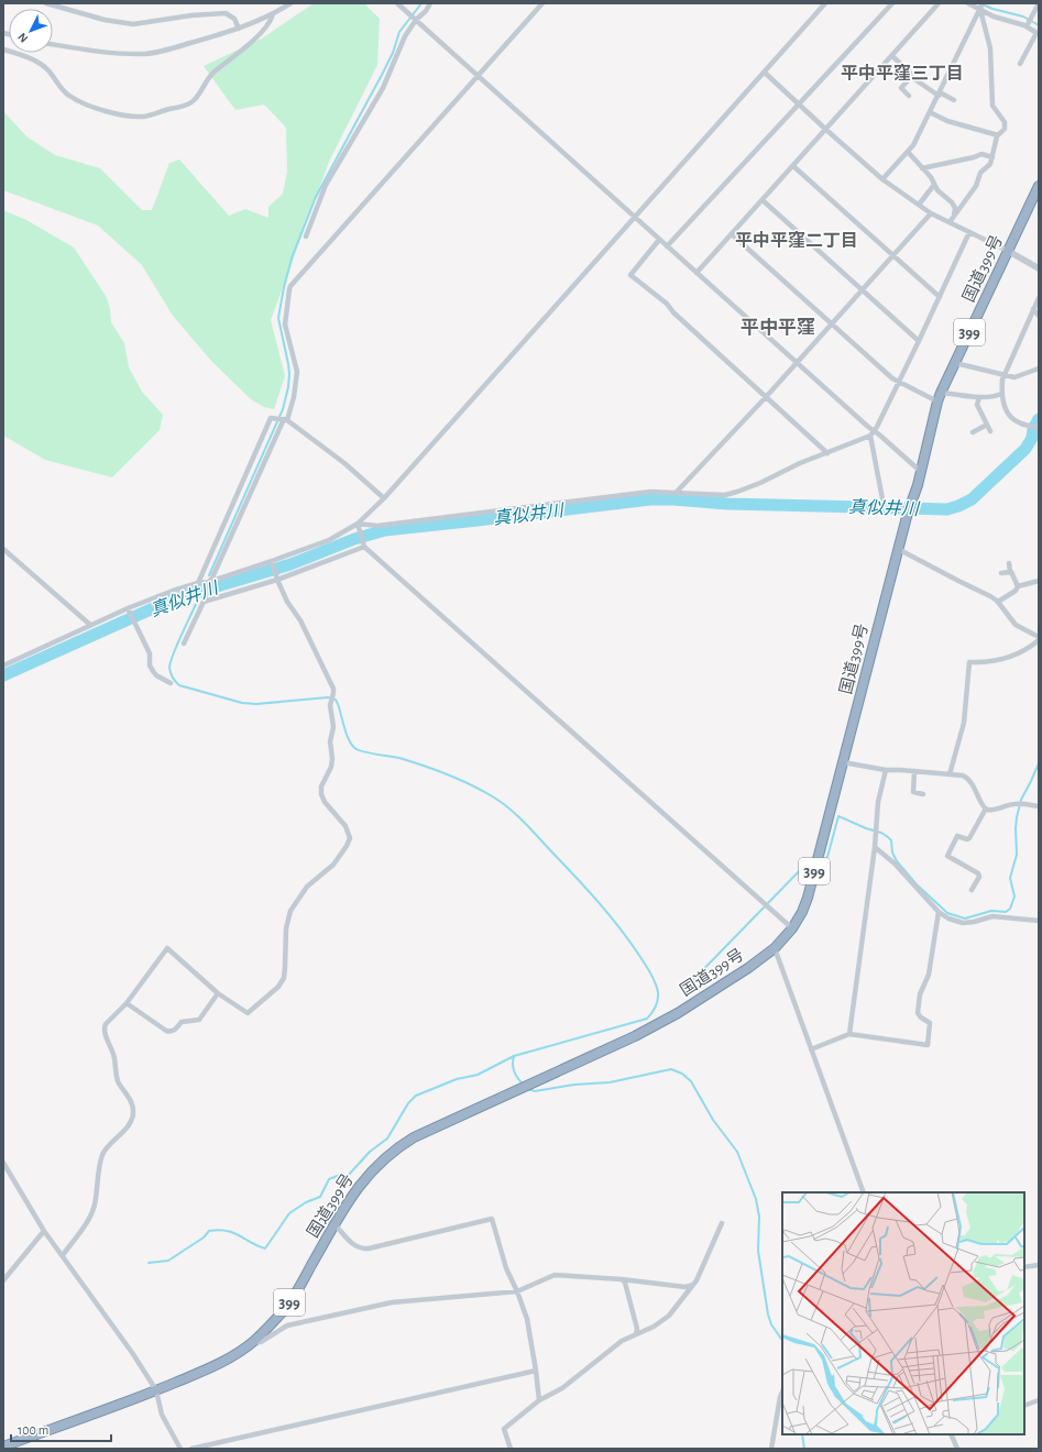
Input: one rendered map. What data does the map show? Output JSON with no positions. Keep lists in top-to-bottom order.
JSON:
{
  "streets": {
    "highway": ["国道399号", "399"]
  },
  "districts": ["平中平窪三丁目", "平中平窪二丁目", "平中平窪"],
  "water": ["真似井川"],
  "scale_bar": "100 m",
  "north": "bottom left"
}
